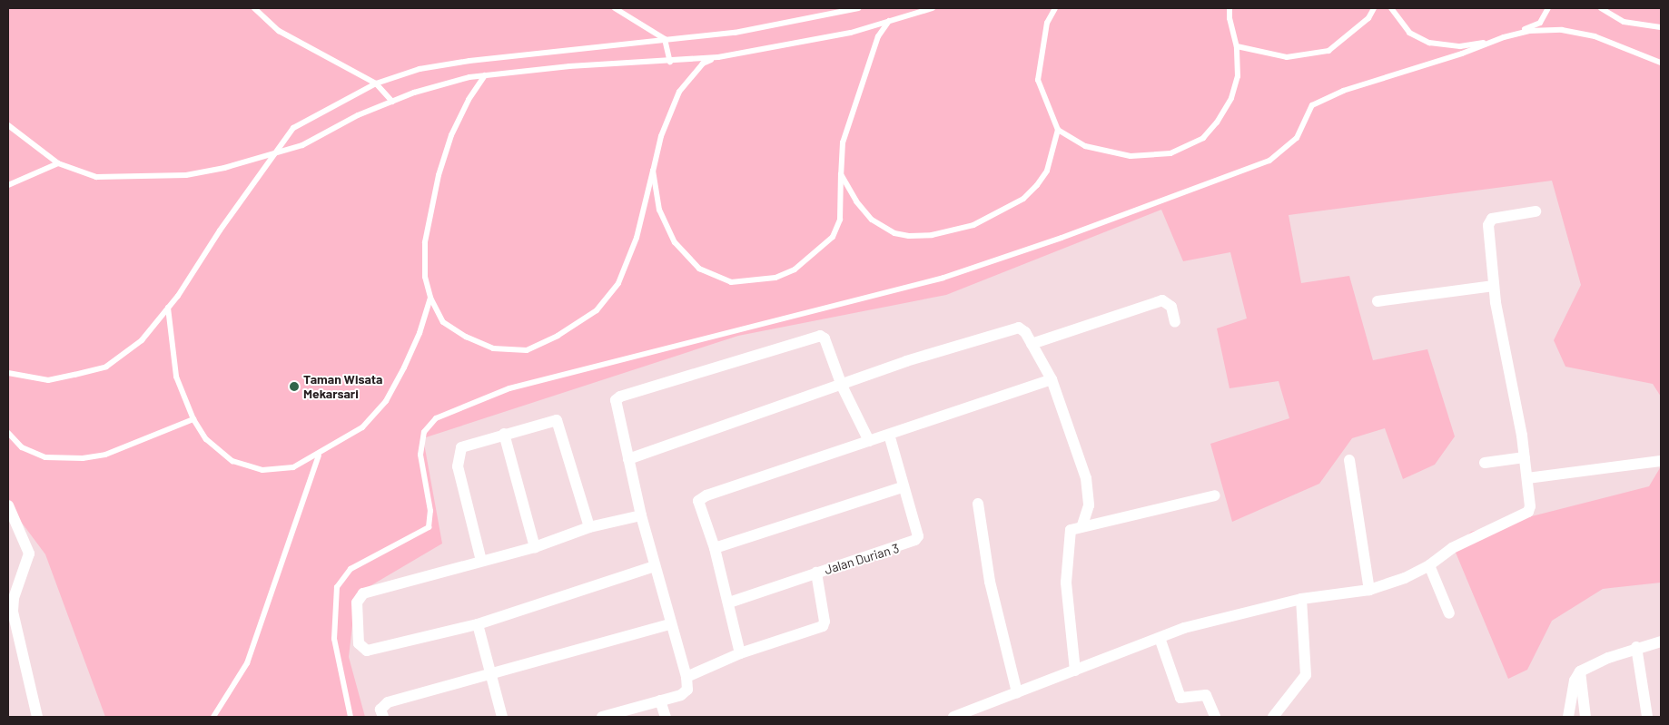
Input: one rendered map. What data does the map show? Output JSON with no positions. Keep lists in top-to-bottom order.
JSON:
{
  "streets": {
    "street": ["Jalan Durian 3"]
  },
  "places": ["Taman Wisata Mekarsari"]
}
